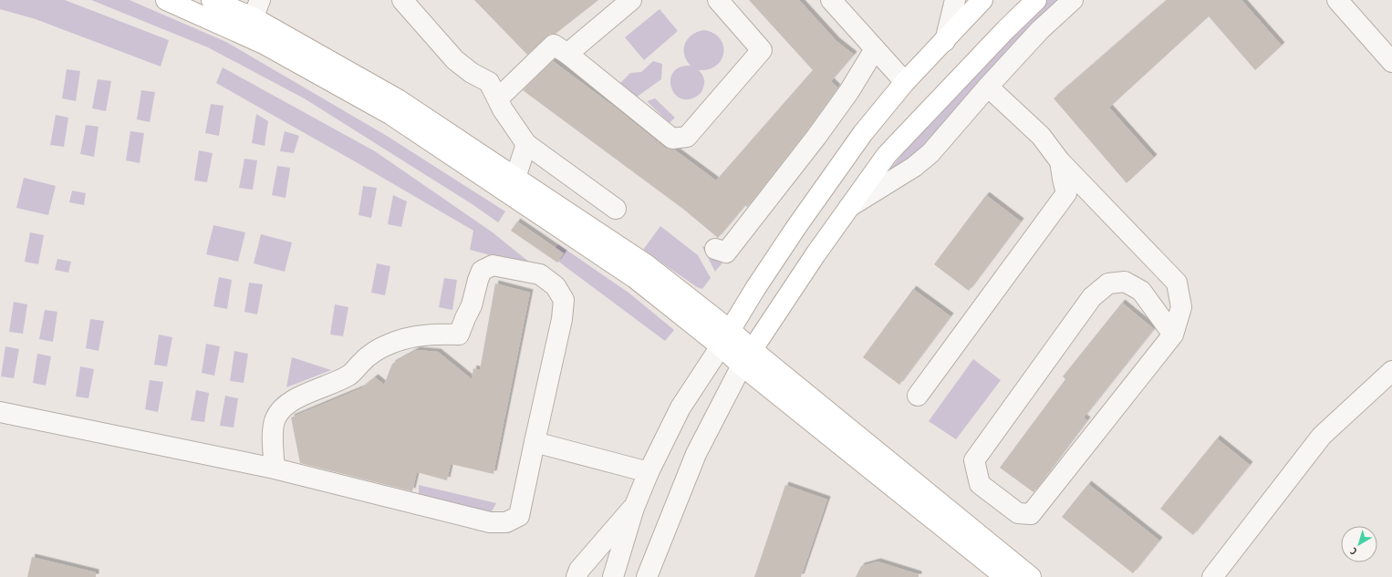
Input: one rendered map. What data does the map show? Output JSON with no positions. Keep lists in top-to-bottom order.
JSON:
{
  "north": "bottom left"
}
